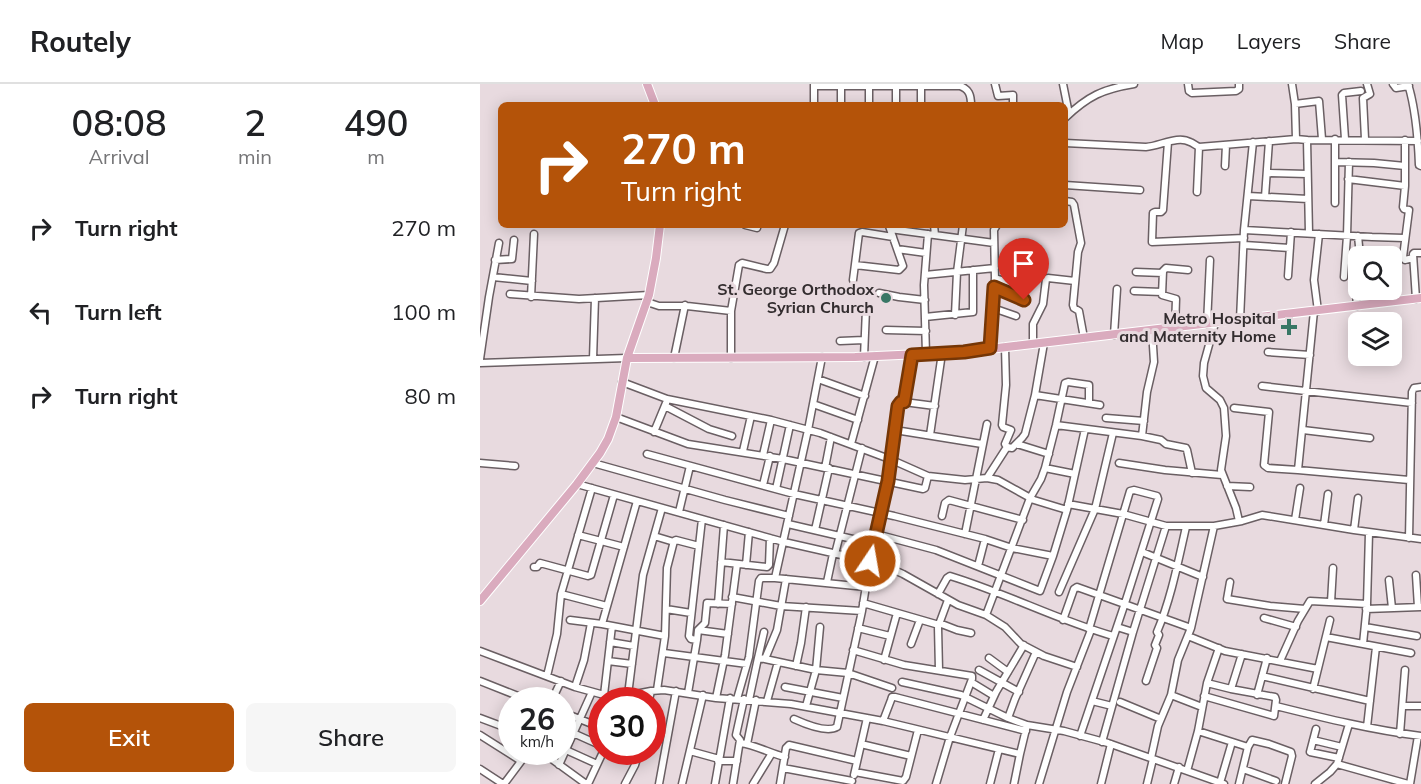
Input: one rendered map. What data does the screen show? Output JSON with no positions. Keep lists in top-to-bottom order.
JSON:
{
  "places": {
    "other": ["St. George Orthodox Syrian Church"],
    "health": ["Metro Hospital and Maternity Home"]
  },
  "page": {
    "header": "Routely",
    "nav": ["Map", "Layers", "Share"],
    "eta": [
      "08:08",
      "Arrival",
      "2",
      "min",
      "490",
      "m"
    ],
    "turn": ["270 m", "Turn right"],
    "list": [
      {
        "name": "Turn right",
        "value": "270 m"
      },
      {
        "name": "Turn left",
        "value": "100 m"
      },
      {
        "name": "Turn right",
        "value": "80 m"
      }
    ],
    "speed": "26 km/h",
    "limit": "30",
    "buttons": ["Exit", "Share"]
  }
}
